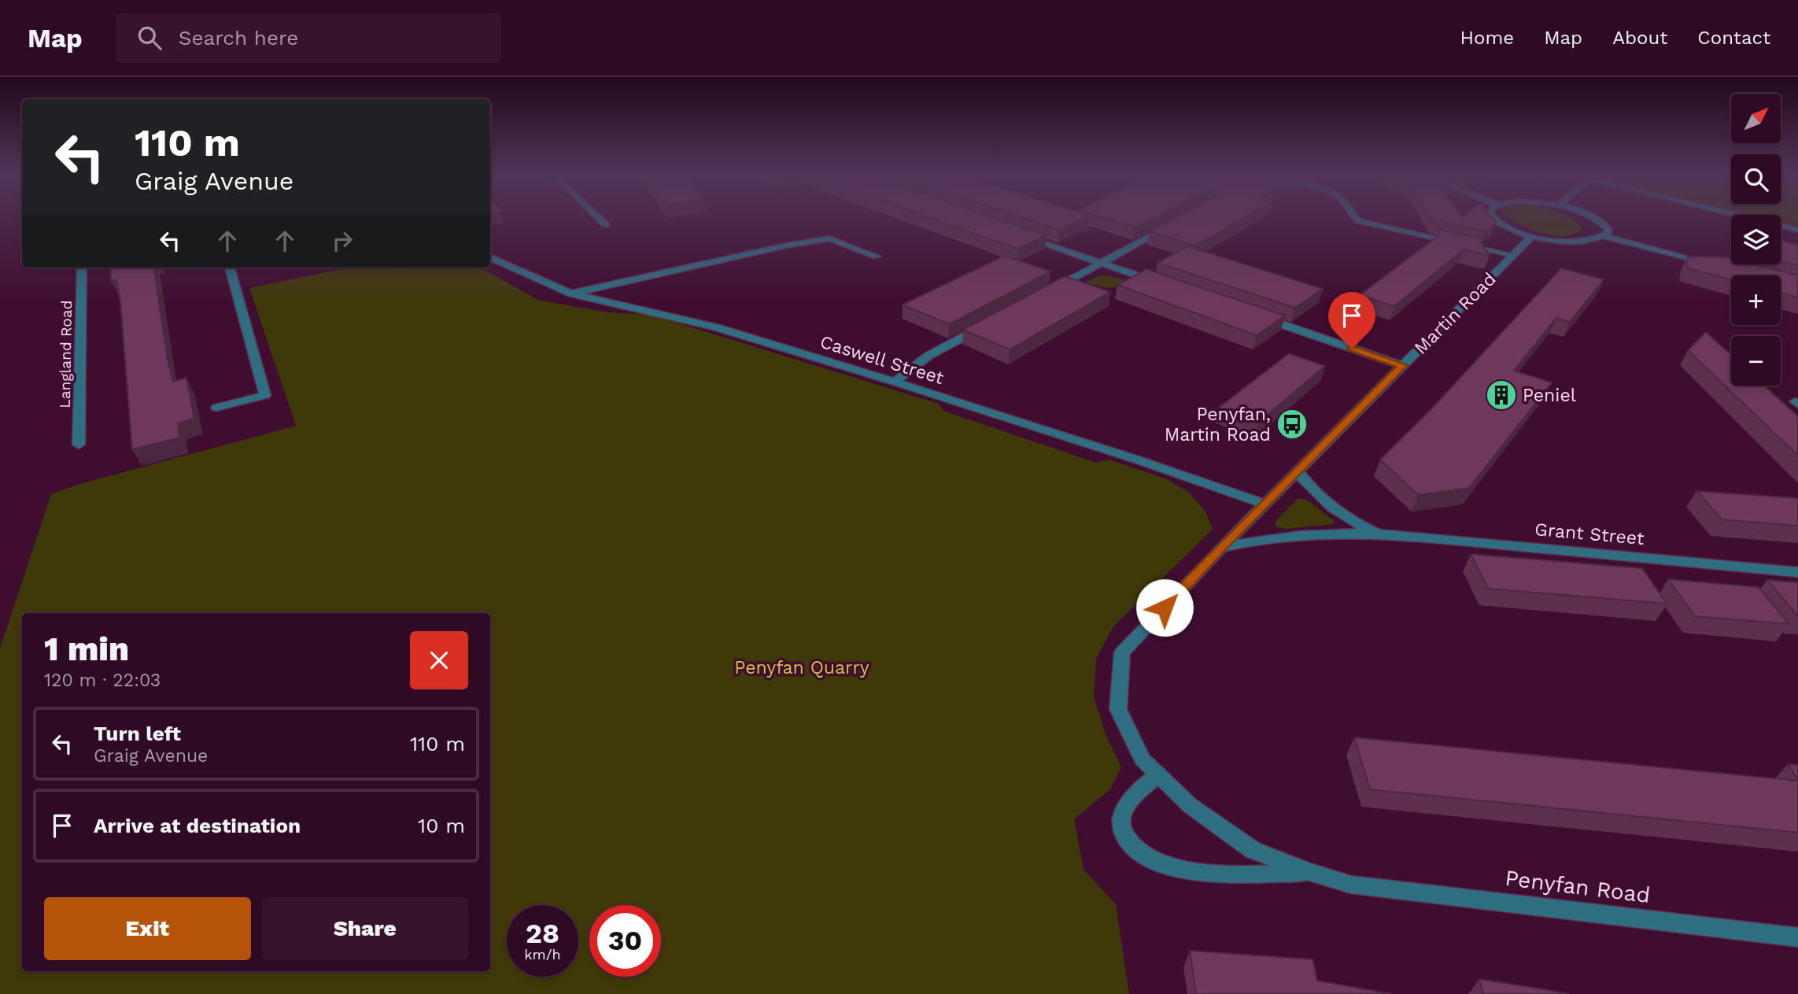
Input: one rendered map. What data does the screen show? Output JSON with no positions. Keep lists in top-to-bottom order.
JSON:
{
  "streets": {
    "street": [
      "Martin Road",
      "Langland Road",
      "Caswell Street",
      "Grant Street",
      "Penyfan Road"
    ]
  },
  "crossings": [
    ["Martin Road", "Caswell Street"],
    ["Martin Road", "Grant Street"],
    ["Martin Road", "Penyfan Road"]
  ],
  "parks": ["Penyfan Quarry"],
  "places": {
    "building": ["Peniel"],
    "bus stop": ["Penyfan, Martin Road"]
  },
  "north": "top right",
  "page": {
    "header": "Map",
    "search": "Search here",
    "nav": [
      "Home",
      "Map",
      "About",
      "Contact"
    ],
    "map_buttons": ["+", "−"],
    "turn": ["110 m", "Graig Avenue"],
    "heading": ["1 min", "120 m · 22:03"],
    "list": [
      {
        "name": "Turn left",
        "note": "Graig Avenue",
        "value": "110 m"
      },
      {
        "name": "Arrive at destination",
        "value": "10 m"
      }
    ],
    "buttons": ["Exit", "Share"],
    "speed": "28 km/h",
    "limit": "30"
  }
}
